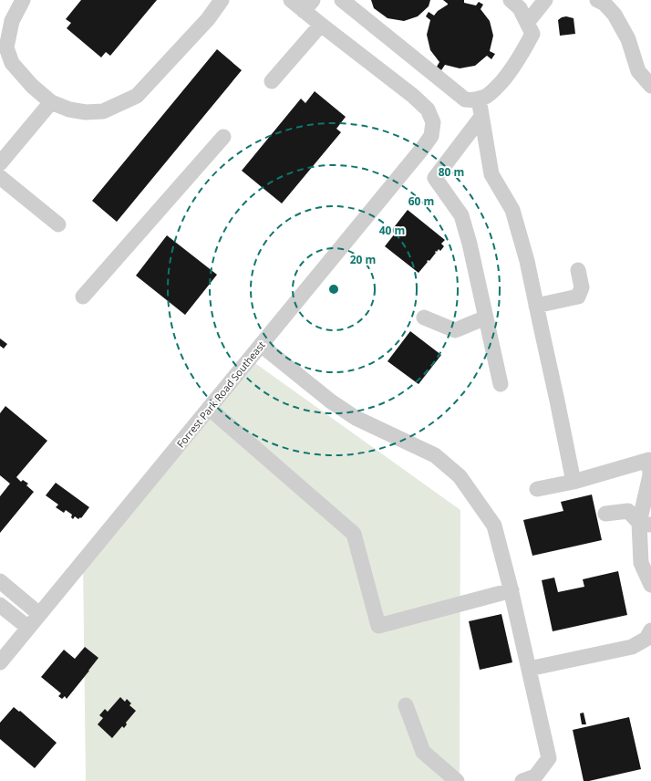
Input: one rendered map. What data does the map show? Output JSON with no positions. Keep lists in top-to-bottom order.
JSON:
{
  "streets": {
    "street": ["Forrest Park Road Southeast"]
  },
  "rings": [
    "80 m",
    "60 m",
    "40 m",
    "20 m"
  ]
}
